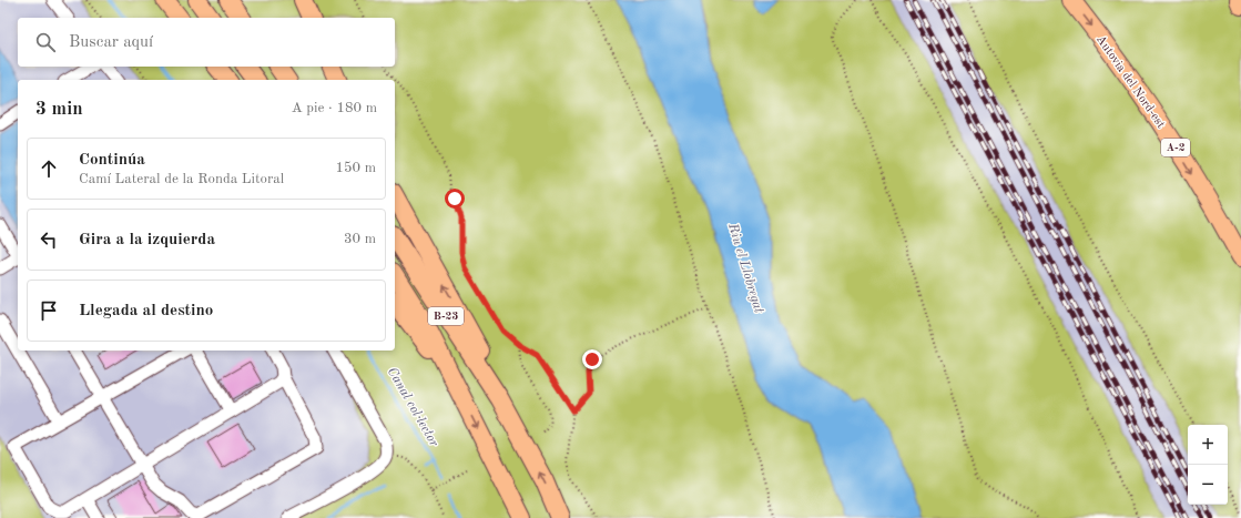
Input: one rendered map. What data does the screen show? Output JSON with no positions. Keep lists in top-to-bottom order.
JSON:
{
  "streets": {
    "highway": ["Autovia del Nord-est", "A-2", "B-23"]
  },
  "one_way": ["Autovia del Nord-est"],
  "water": ["Riu el Llobregat", "Canal col·lector"],
  "page": {
    "search": "Buscar aquí",
    "heading": ["3 min", "A pie · 180 m"],
    "list": [
      ["Continúa", "Camí Lateral de la Ronda Litoral", "150 m"],
      ["Gira a la izquierda", "30 m"],
      "Llegada al destino"
    ],
    "map_buttons": ["+", "−"]
  }
}
